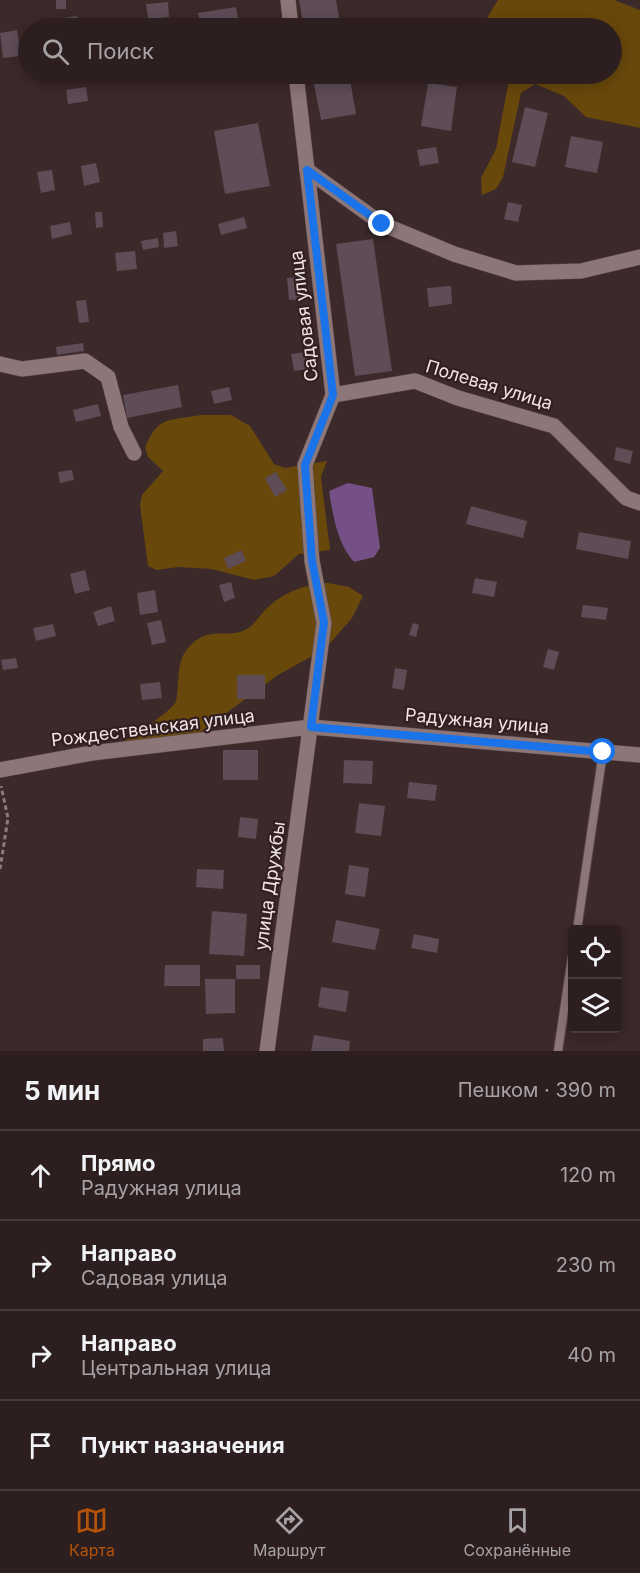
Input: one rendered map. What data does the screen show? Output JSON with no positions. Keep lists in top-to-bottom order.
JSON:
{
  "streets": {
    "street": [
      "Садовая улица",
      "Полевая улица",
      "Радужная улица",
      "Рождественская улица",
      "улица Дружбы"
    ]
  },
  "crossings": [
    ["Садовая улица", "Полевая улица"],
    ["Садовая улица", "Радужная улица"],
    ["Садовая улица", "Рождественская улица"],
    ["Садовая улица", "улица Дружбы"],
    ["Радужная улица", "Рождественская улица"],
    ["Радужная улица", "улица Дружбы"],
    ["Рождественская улица", "улица Дружбы"]
  ],
  "page": {
    "search": "Поиск",
    "heading": ["5 мин", "Пешком · 390 m"],
    "list": [
      ["Прямо", "Радужная улица", "120 m"],
      ["Направо", "Садовая улица", "230 m"],
      ["Направо", "Центральная улица", "40 m"],
      "Пункт назначения"
    ],
    "nav": ["Карта", "Маршрут", "Сохранённые"]
  }
}
